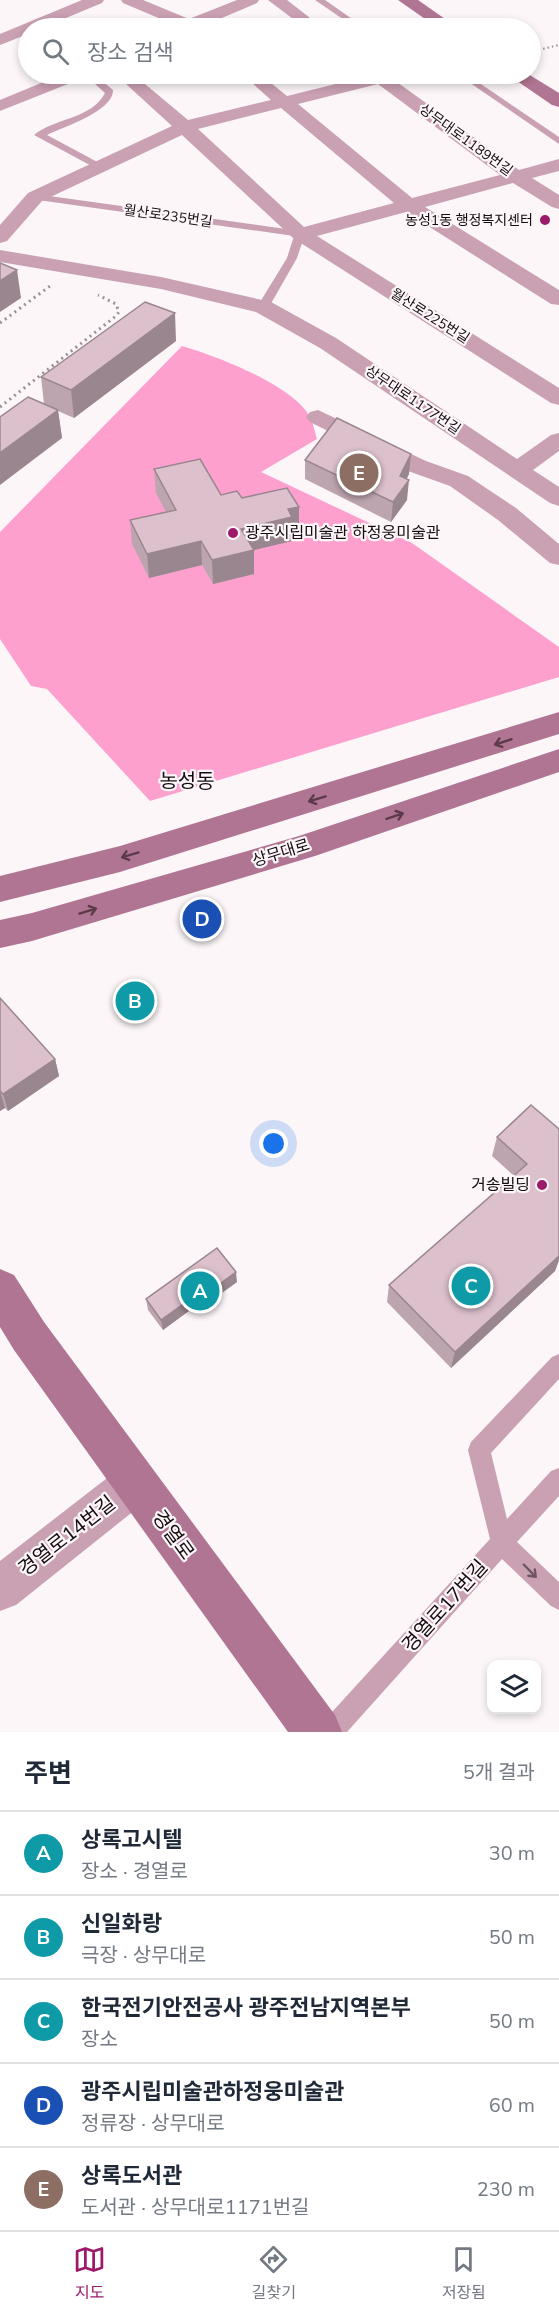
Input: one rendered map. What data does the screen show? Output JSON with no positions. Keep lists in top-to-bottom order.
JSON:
{
  "streets": {
    "street": [
      "상무대로1189번길",
      "월산로235번길",
      "월산로225번길",
      "상무대로1177번길",
      "상무대로",
      "경열로",
      "경열로14번길"
    ],
    "lane": ["경열로17번길"]
  },
  "crossings": [
    ["상무대로1189번길", "월산로235번길"],
    ["월산로235번길", "월산로225번길"],
    ["경열로", "경열로14번길"]
  ],
  "districts": ["농성동"],
  "places": ["농성1동 행정복지센터", "광주시립미술관 하정웅미술관", "거송빌딩"],
  "page": {
    "search": "장소 검색",
    "pins": [
      "E",
      "D",
      "B",
      "C",
      "A"
    ],
    "heading": ["주변", "5개 결과"],
    "list": [
      {
        "mark": "A",
        "name": "상록고시텔",
        "note": "장소 · 경열로",
        "value": "30 m"
      },
      {
        "mark": "B",
        "name": "신일화랑",
        "note": "극장 · 상무대로",
        "value": "50 m"
      },
      {
        "mark": "C",
        "name": "한국전기안전공사 광주전남지역본부",
        "note": "장소",
        "value": "50 m"
      },
      {
        "mark": "D",
        "name": "광주시립미술관하정웅미술관",
        "note": "정류장 · 상무대로",
        "value": "60 m"
      },
      {
        "mark": "E",
        "name": "상록도서관",
        "note": "도서관 · 상무대로1171번길",
        "value": "230 m"
      }
    ],
    "nav": ["지도", "길찾기", "저장됨"]
  }
}
